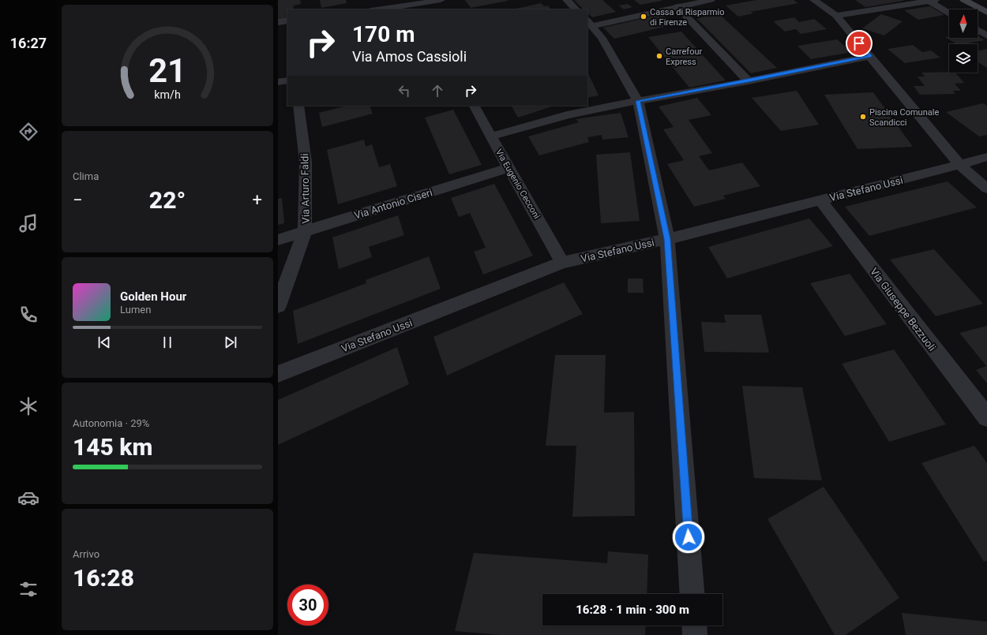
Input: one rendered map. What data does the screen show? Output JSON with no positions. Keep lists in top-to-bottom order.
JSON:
{
  "streets": {
    "street": [
      "Via Eugenio Cecconi",
      "Via Arturo Faldi",
      "Via Stefano Ussi",
      "Via Antonio Ciseri",
      "Via Giuseppe Bezzuoli"
    ]
  },
  "crossings": [
    ["Via Eugenio Cecconi", "Via Stefano Ussi"],
    ["Via Eugenio Cecconi", "Via Antonio Ciseri"],
    ["Via Arturo Faldi", "Via Antonio Ciseri"],
    ["Via Stefano Ussi", "Via Giuseppe Bezzuoli"]
  ],
  "places": ["Cassa di Risparmio di Firenze", "Carrefour Express", "Piscina Comunale Scandicci"],
  "north": "top",
  "page": {
    "tabs": "16:27",
    "turn": ["170 m", "Via Amos Cassioli"],
    "tile": [
      "Clima",
      ["Autonomia · 29%", "145 km"],
      ["Arrivo", "16:28"]
    ],
    "heat": ["−", "22°", "+"],
    "song": ["Golden Hour", "Lumen"],
    "limit": "30",
    "trip": "16:28 · 1 min · 300 m",
    "gauge": ["21", "km/h"]
  }
}
